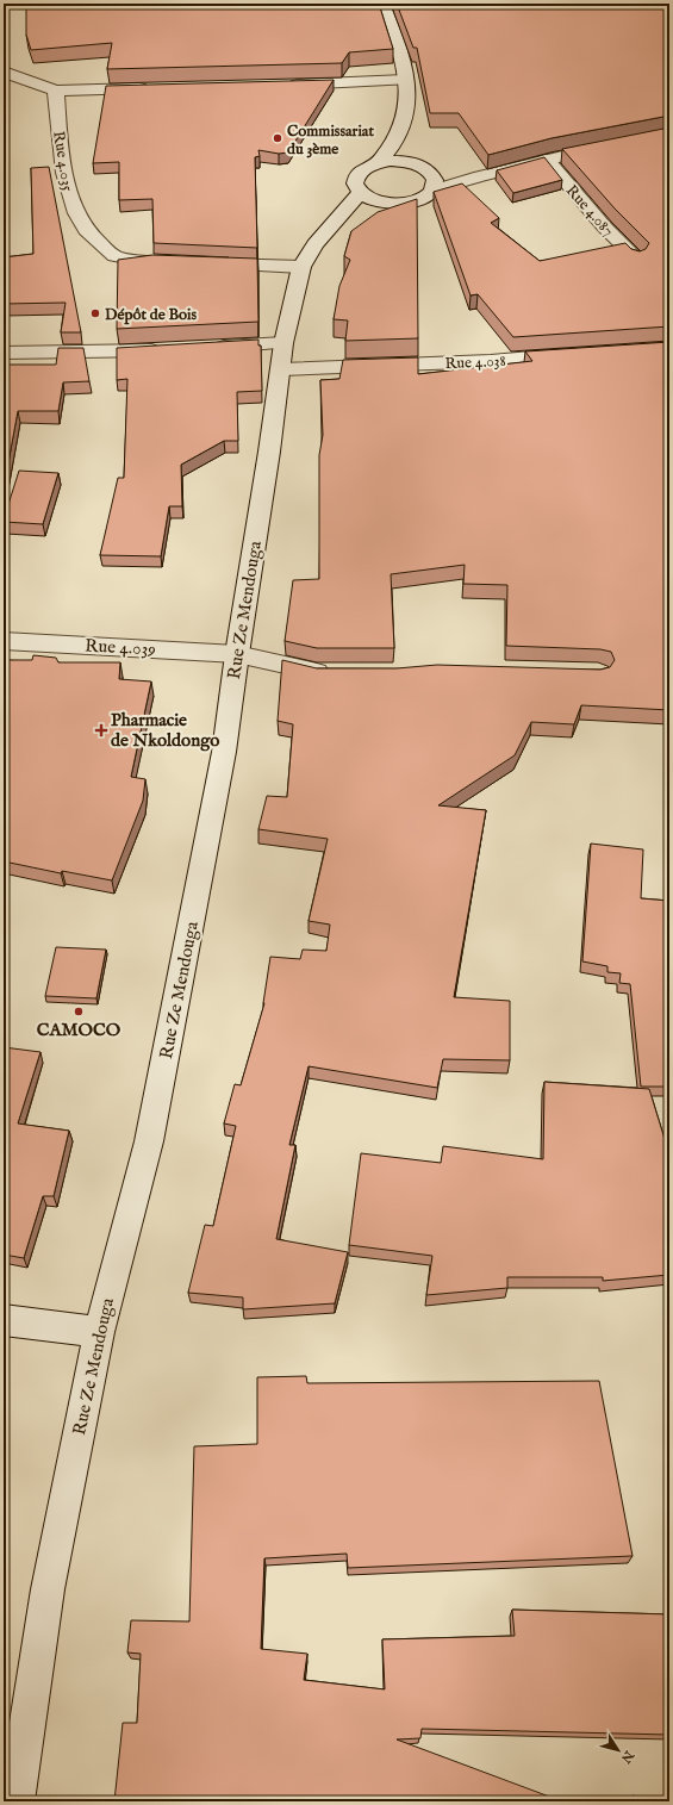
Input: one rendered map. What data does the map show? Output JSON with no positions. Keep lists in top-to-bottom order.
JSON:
{
  "streets": {
    "main road": [
      "Rue 4.035",
      "Rue 4.087",
      "Rue 4.038",
      "Rue Ze Mendouga",
      "Rue 4.039"
    ]
  },
  "crossings": [
    ["Rue 4.038", "Rue Ze Mendouga"],
    ["Rue Ze Mendouga", "Rue 4.039"]
  ],
  "places": {
    "other": ["Commissariat du 3ème", "Dépôt de Bois", "CAMOCO"],
    "health": ["Pharmacie de Nkoldongo"]
  },
  "north": "bottom right"
}
